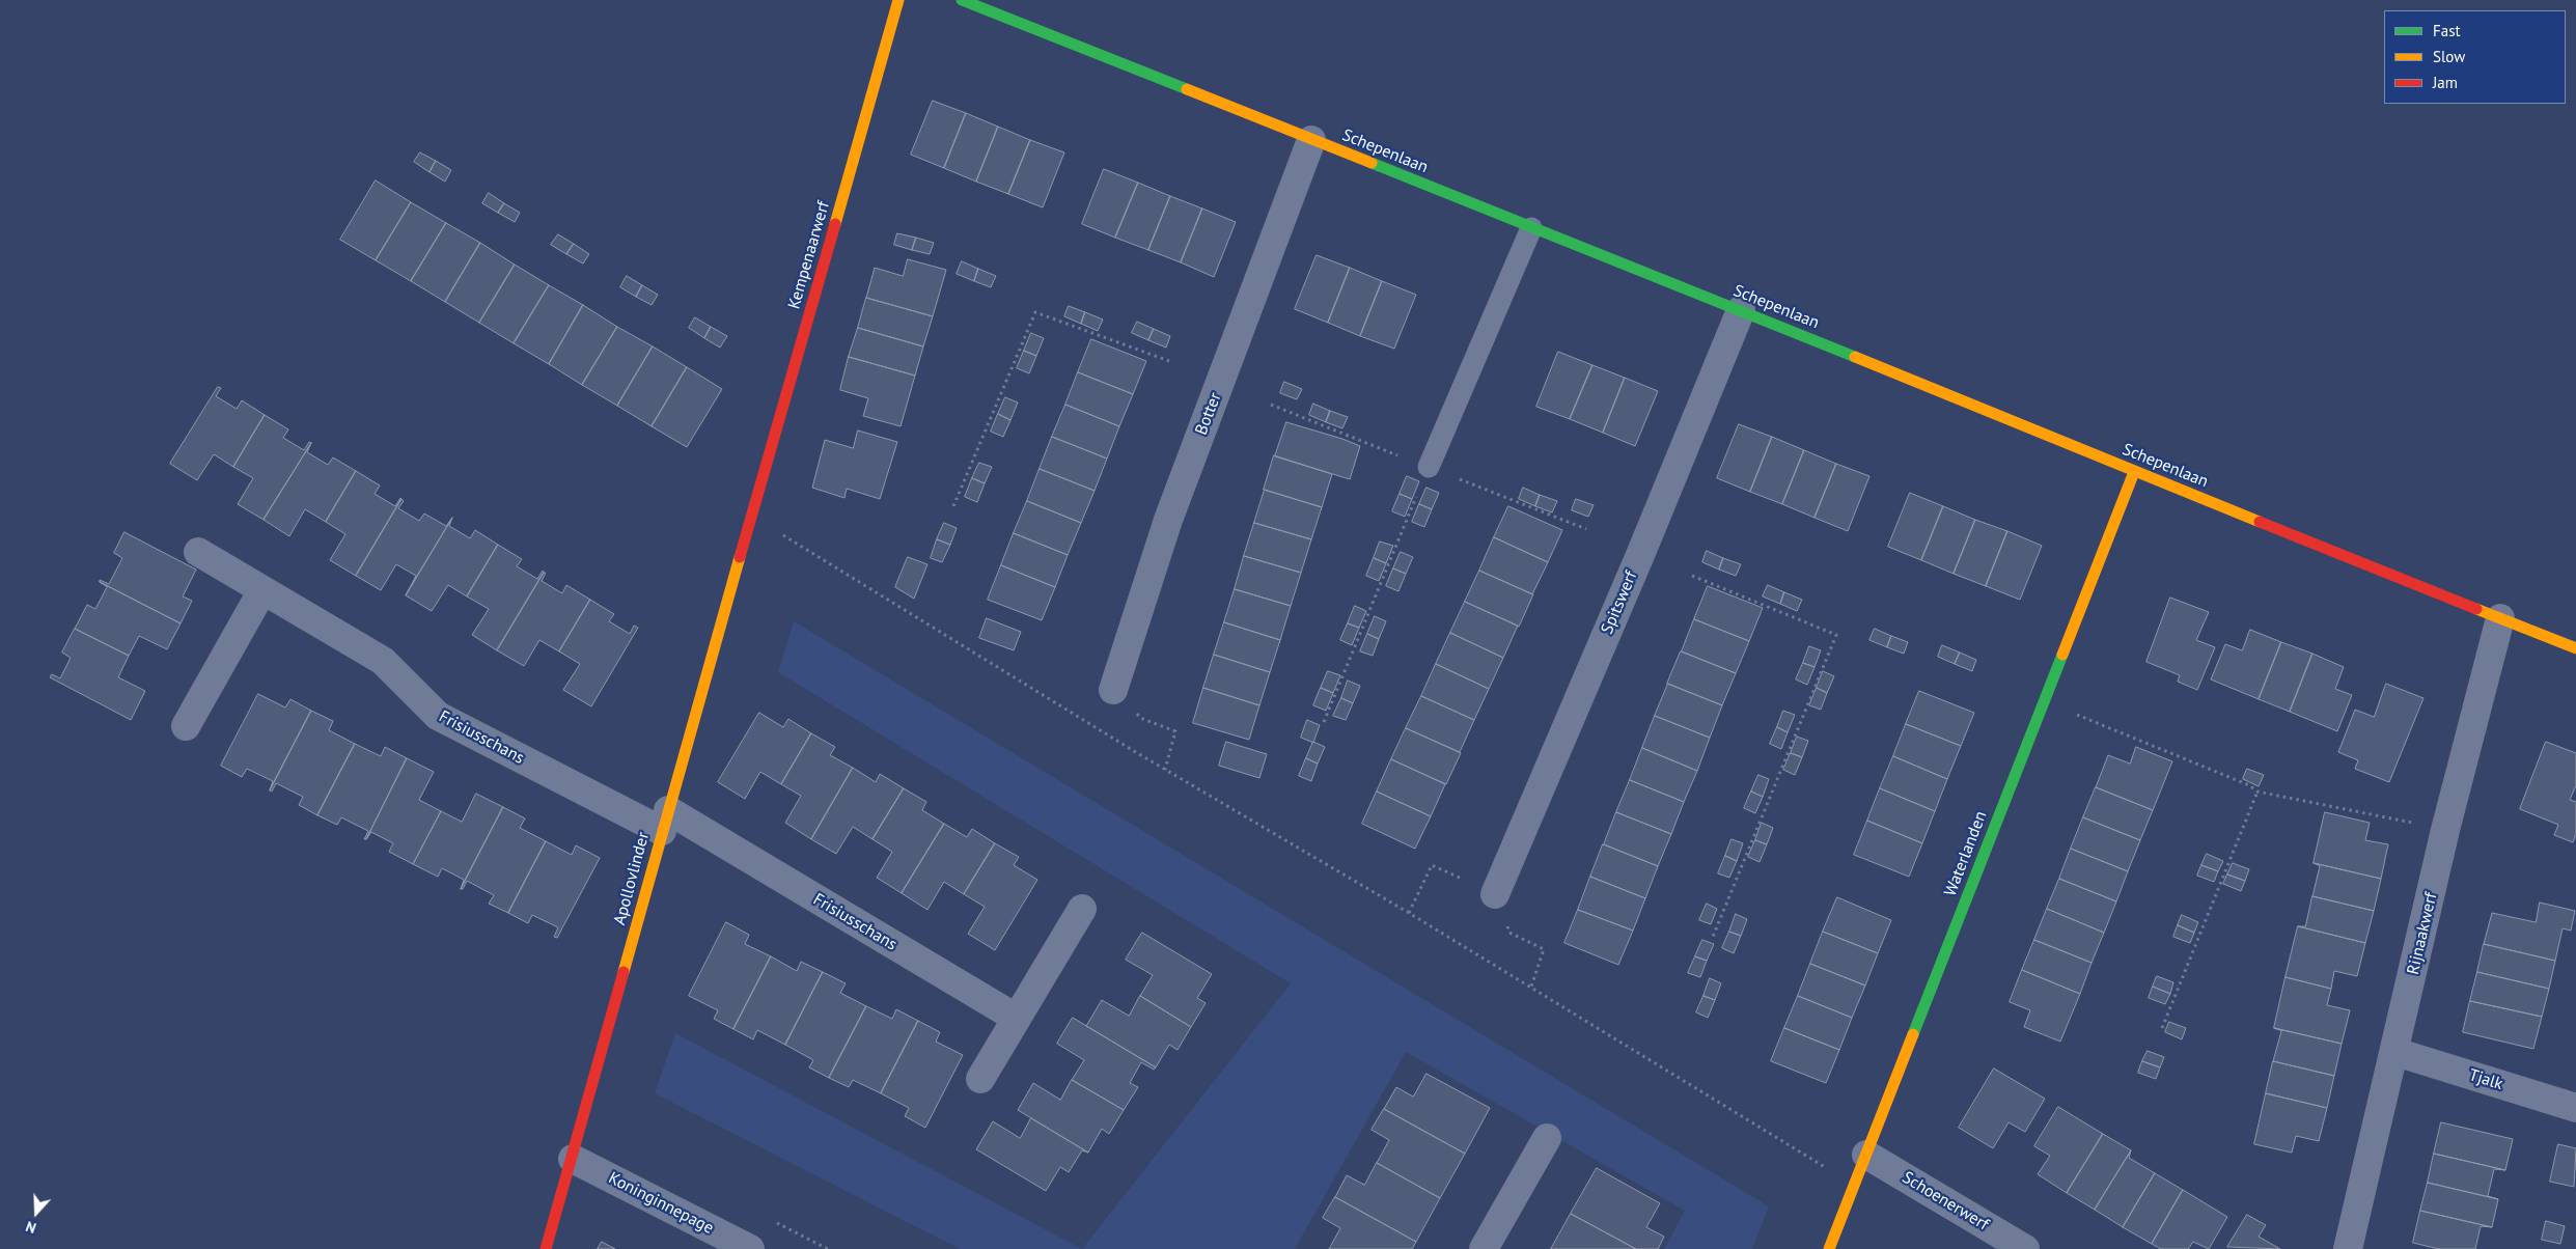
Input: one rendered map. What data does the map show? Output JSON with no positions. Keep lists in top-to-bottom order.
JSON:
{
  "streets": {
    "street": [
      "Schepenlaan",
      "Kempenaarwerf",
      "Botter",
      "Spitswerf",
      "Frisiusschans",
      "Waterlanden",
      "Apollovlinder",
      "Rijnaakwerf",
      "Tjalk",
      "Schoenerwerf",
      "Koninginnepage"
    ]
  },
  "crossings": [
    ["Schepenlaan", "Botter"],
    ["Schepenlaan", "Spitswerf"],
    ["Schepenlaan", "Waterlanden"],
    ["Schepenlaan", "Rijnaakwerf"],
    ["Kempenaarwerf", "Apollovlinder"],
    ["Frisiusschans", "Apollovlinder"],
    ["Waterlanden", "Schoenerwerf"],
    ["Apollovlinder", "Koninginnepage"],
    ["Rijnaakwerf", "Tjalk"]
  ],
  "legend": ["Fast", "Slow", "Jam"],
  "north": "bottom"
}
